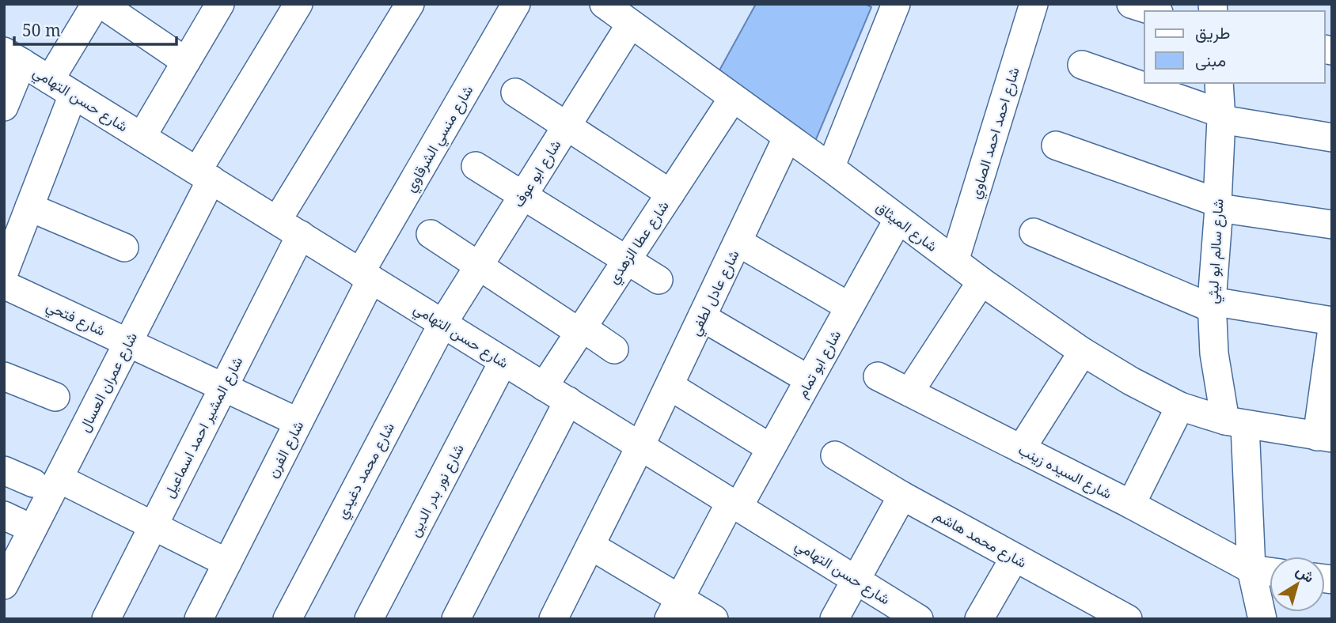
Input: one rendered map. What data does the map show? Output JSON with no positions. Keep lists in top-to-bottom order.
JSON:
{
  "streets": {
    "street": [
      "شارع حسن التهامي",
      "شارع احمد احمد الصاوي",
      "شارع منسي الشرقاوي",
      "شارع ابو عوف",
      "شارع الميثاق",
      "شارع عطا الزهدي",
      "شارع سالم ابو ليثي",
      "شارع عادل لطفي",
      "شارع فتحي",
      "شارع ابو تمام",
      "شارع عمران العسال",
      "شارع المشير احمد اسماعيل",
      "شارع الفرن",
      "شارع محمد دغيدي",
      "شارع السيده زينب",
      "شارع نور بدر الدين",
      "شارع محمد هاشم"
    ]
  },
  "crossings": [
    ["شارع حسن التهامي", "شارع منسي الشرقاوي"],
    ["شارع حسن التهامي", "شارع ابو عوف"],
    ["شارع حسن التهامي", "شارع عطا الزهدي"],
    ["شارع حسن التهامي", "شارع عادل لطفي"],
    ["شارع حسن التهامي", "شارع ابو تمام"],
    ["شارع حسن التهامي", "شارع عمران العسال"],
    ["شارع حسن التهامي", "شارع المشير احمد اسماعيل"],
    ["شارع حسن التهامي", "شارع الفرن"],
    ["شارع حسن التهامي", "شارع محمد دغيدي"],
    ["شارع حسن التهامي", "شارع نور بدر الدين"],
    ["شارع احمد احمد الصاوي", "شارع الميثاق"],
    ["شارع منسي الشرقاوي", "شارع الفرن"],
    ["شارع ابو عوف", "شارع الميثاق"],
    ["شارع ابو عوف", "شارع محمد دغيدي"],
    ["شارع الميثاق", "شارع عطا الزهدي"],
    ["شارع الميثاق", "شارع سالم ابو ليثي"],
    ["شارع الميثاق", "شارع عادل لطفي"],
    ["شارع الميثاق", "شارع ابو تمام"],
    ["شارع سالم ابو ليثي", "شارع السيده زينب"],
    ["شارع فتحي", "شارع عمران العسال"],
    ["شارع فتحي", "شارع المشير احمد اسماعيل"],
    ["شارع فتحي", "شارع الفرن"]
  ],
  "legend": ["طريق", "مبنى"],
  "scale_bar": "50 m",
  "north": "top right"
}
